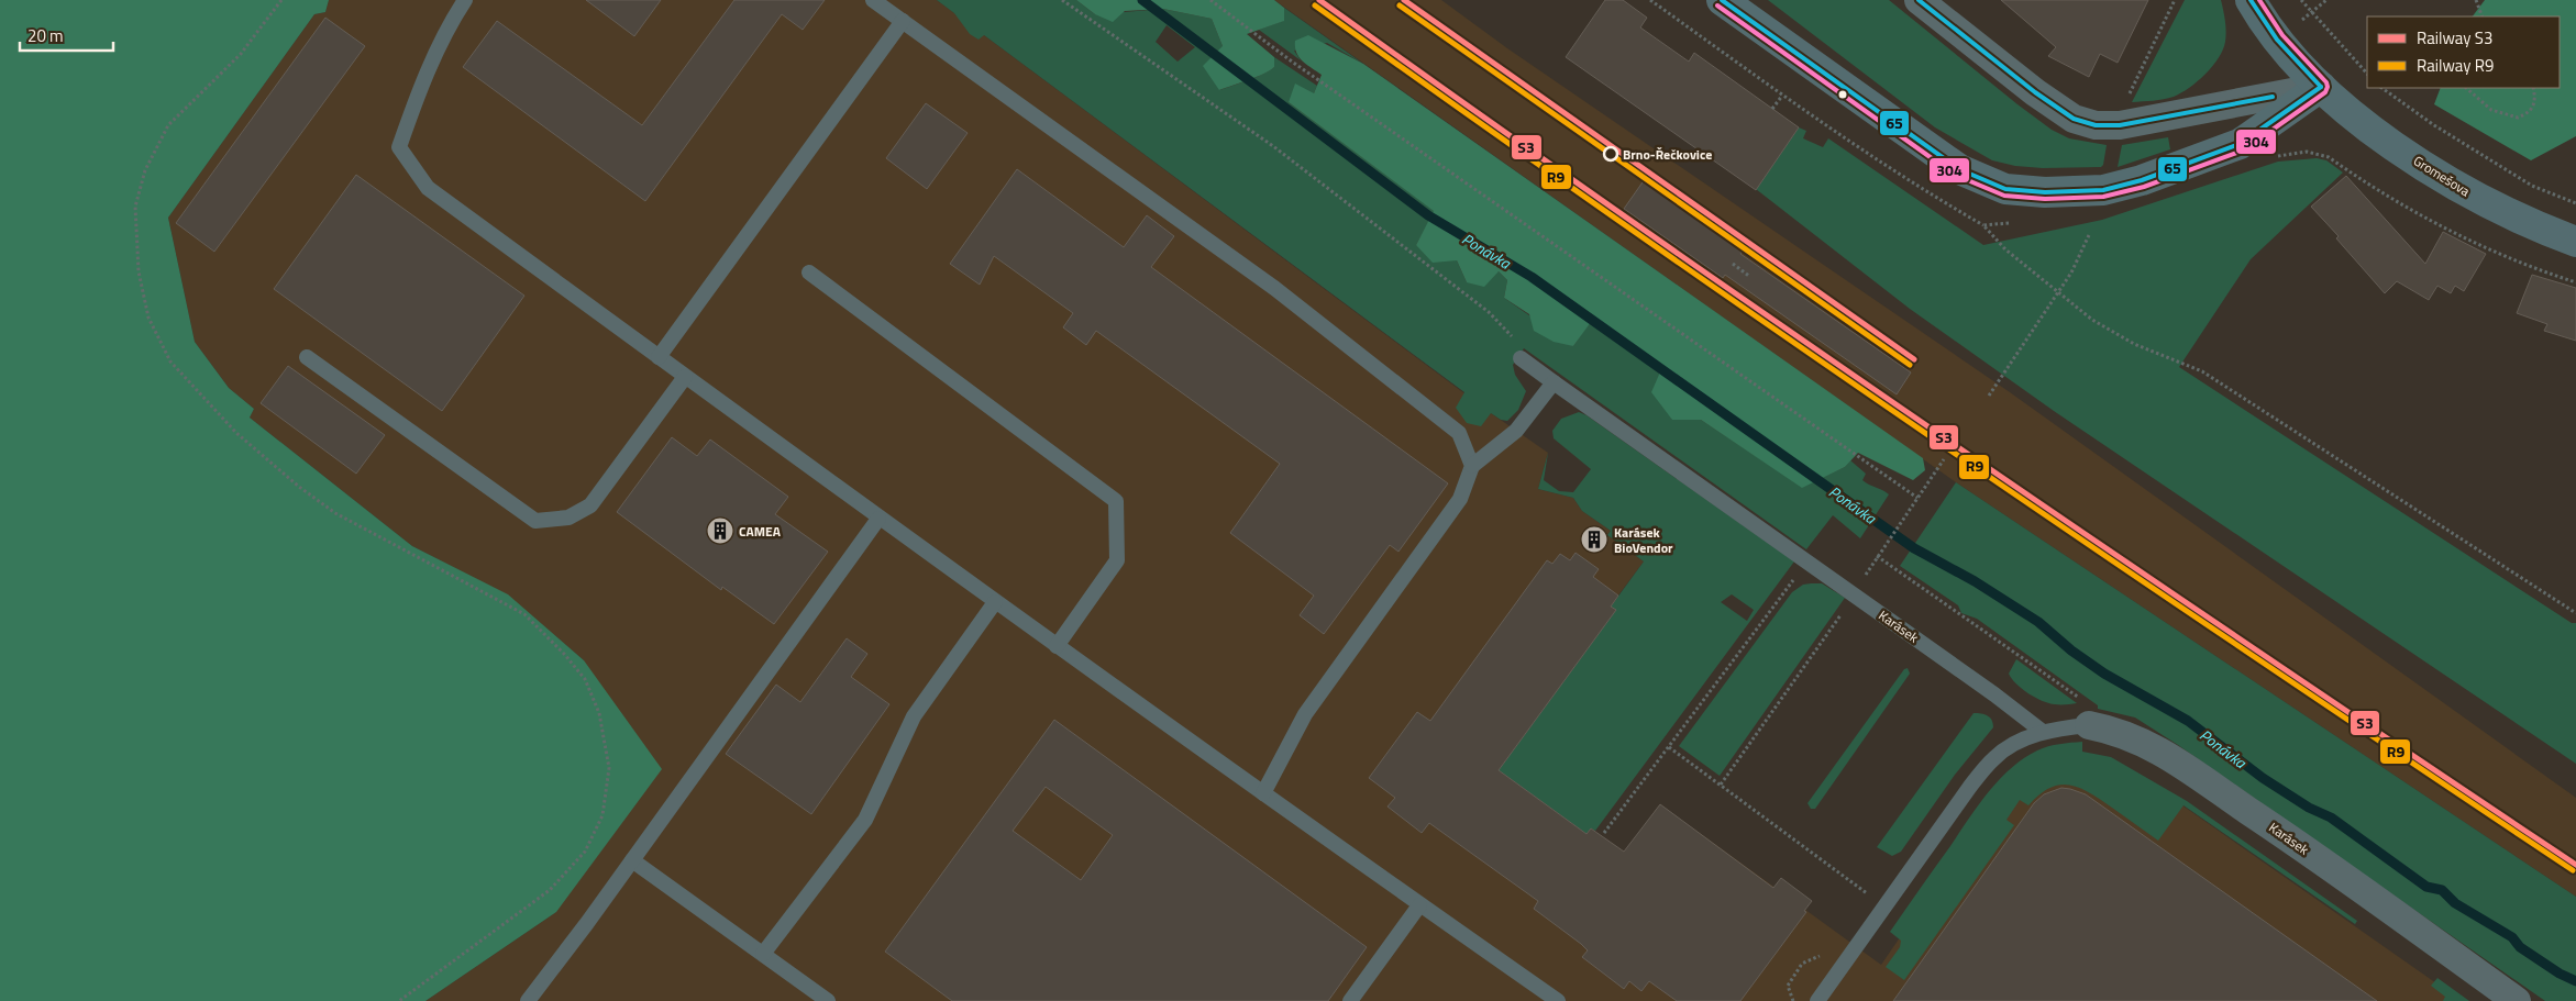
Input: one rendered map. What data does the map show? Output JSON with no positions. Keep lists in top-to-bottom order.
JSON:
{
  "streets": {
    "street": ["Gromešova", "Karásek"]
  },
  "water": ["Ponávka"],
  "places": {
    "other": ["Brno-Řečkovice"],
    "building": ["CAMEA", "Karásek BioVendor"]
  },
  "lines": [
    "rail line S3",
    "transit line 65",
    "transit line 304",
    "rail line R9"
  ],
  "legend": ["Railway S3", "Railway R9"],
  "scale_bar": "20 m"
}
